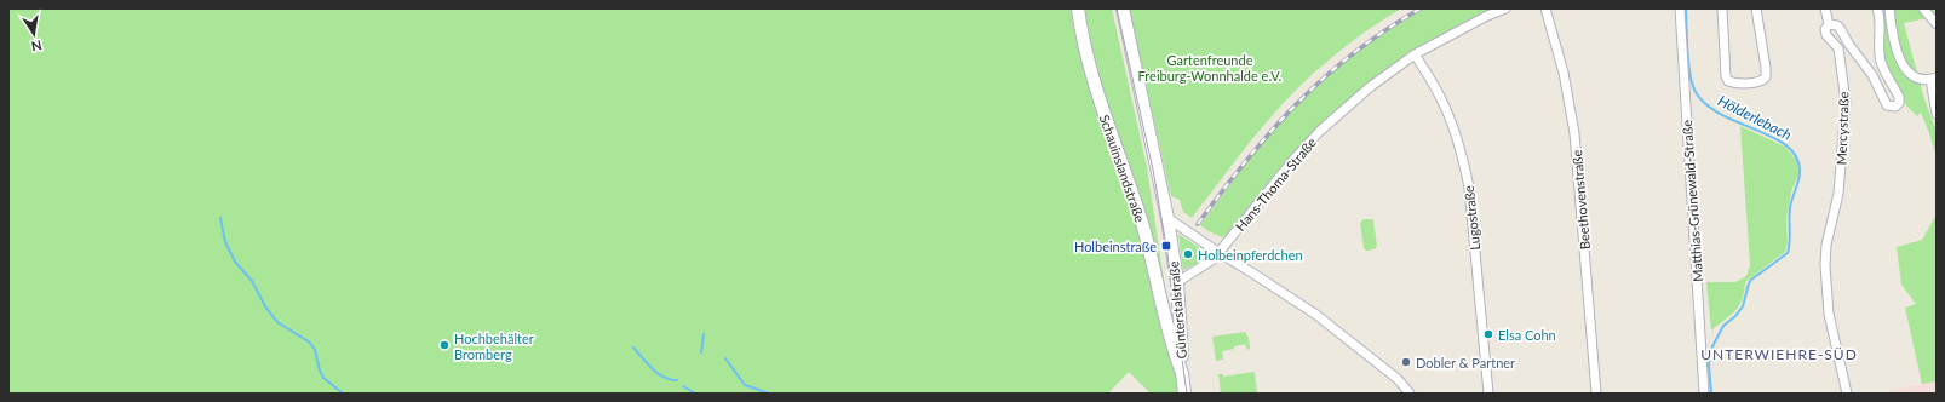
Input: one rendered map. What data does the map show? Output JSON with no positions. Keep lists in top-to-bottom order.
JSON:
{
  "streets": {
    "main road": ["Schauinslandstraße", "Günterstalstraße"],
    "street": [
      "Mercystraße",
      "Hans-Thoma-Straße",
      "Beethovenstraße",
      "Matthias-Grünewald-Straße",
      "Lugostraße"
    ]
  },
  "crossings": [
    ["Schauinslandstraße", "Günterstalstraße"],
    ["Hans-Thoma-Straße", "Lugostraße"]
  ],
  "districts": ["UNTERWIEHRE-SÜD"],
  "water": ["Hölderlebach"],
  "parks": ["Gartenfreunde Freiburg-Wonnhalde e.V."],
  "places": {
    "transit": ["Holbeinstraße"],
    "other": [
      "Holbeinpferdchen",
      "Elsa Cohn",
      "Hochbehälter Bromberg",
      "Dobler & Partner"
    ]
  },
  "north": "bottom"
}
